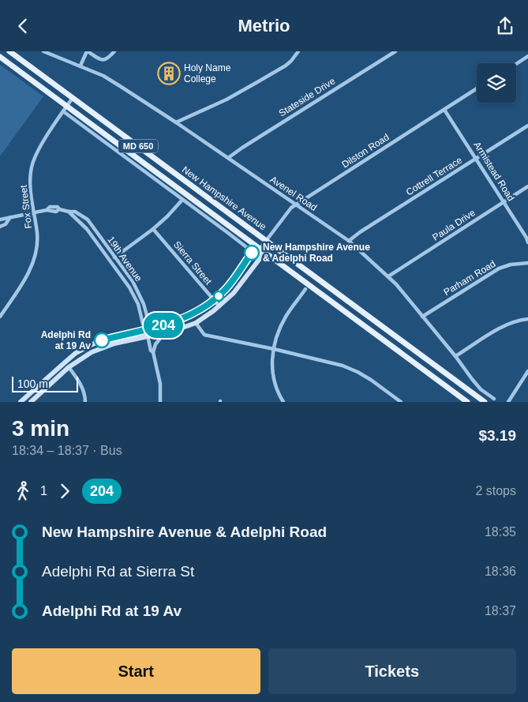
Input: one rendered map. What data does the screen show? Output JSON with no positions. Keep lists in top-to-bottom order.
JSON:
{
  "streets": {
    "main road": ["MD 650", "New Hampshire Avenue"],
    "street": [
      "Stateside Drive",
      "Dilston Road",
      "Armistead Road",
      "Cottrell Terrace",
      "Avenel Road",
      "Fox Street",
      "Paula Drive",
      "19th Avenue",
      "Sierra Street",
      "Parham Road"
    ]
  },
  "crossings": [
    ["Stateside Drive", "Avenel Road"],
    ["Dilston Road", "Armistead Road"],
    ["Dilston Road", "Avenel Road"],
    ["Dilston Road", "New Hampshire Avenue"],
    ["Armistead Road", "Cottrell Terrace"],
    ["Armistead Road", "Paula Drive"],
    ["Cottrell Terrace", "Avenel Road"],
    ["Avenel Road", "Paula Drive"],
    ["Avenel Road", "Parham Road"],
    ["New Hampshire Avenue", "Fox Street"],
    ["Fox Street", "19th Avenue"]
  ],
  "places": {
    "building": ["Holy Name College"],
    "other": ["New Hampshire Avenue & Adelphi Road", "Adelphi Rd at 19 Av"]
  },
  "lines": ["bus line 204"],
  "scale_bar": "100 m",
  "page": {
    "header": "Metrio",
    "on_map": "204",
    "scale": "100 m",
    "heading": ["3 min", "18:34 – 18:37 · Bus", "$3.19"],
    "legs": ["1", "204", "2 stops"],
    "list": [
      {
        "name": "New Hampshire Avenue & Adelphi Road",
        "value": "18:35"
      },
      {
        "name": "Adelphi Rd at Sierra St",
        "value": "18:36"
      },
      {
        "name": "Adelphi Rd at 19 Av",
        "value": "18:37"
      }
    ],
    "buttons": ["Start", "Tickets"]
  }
}
